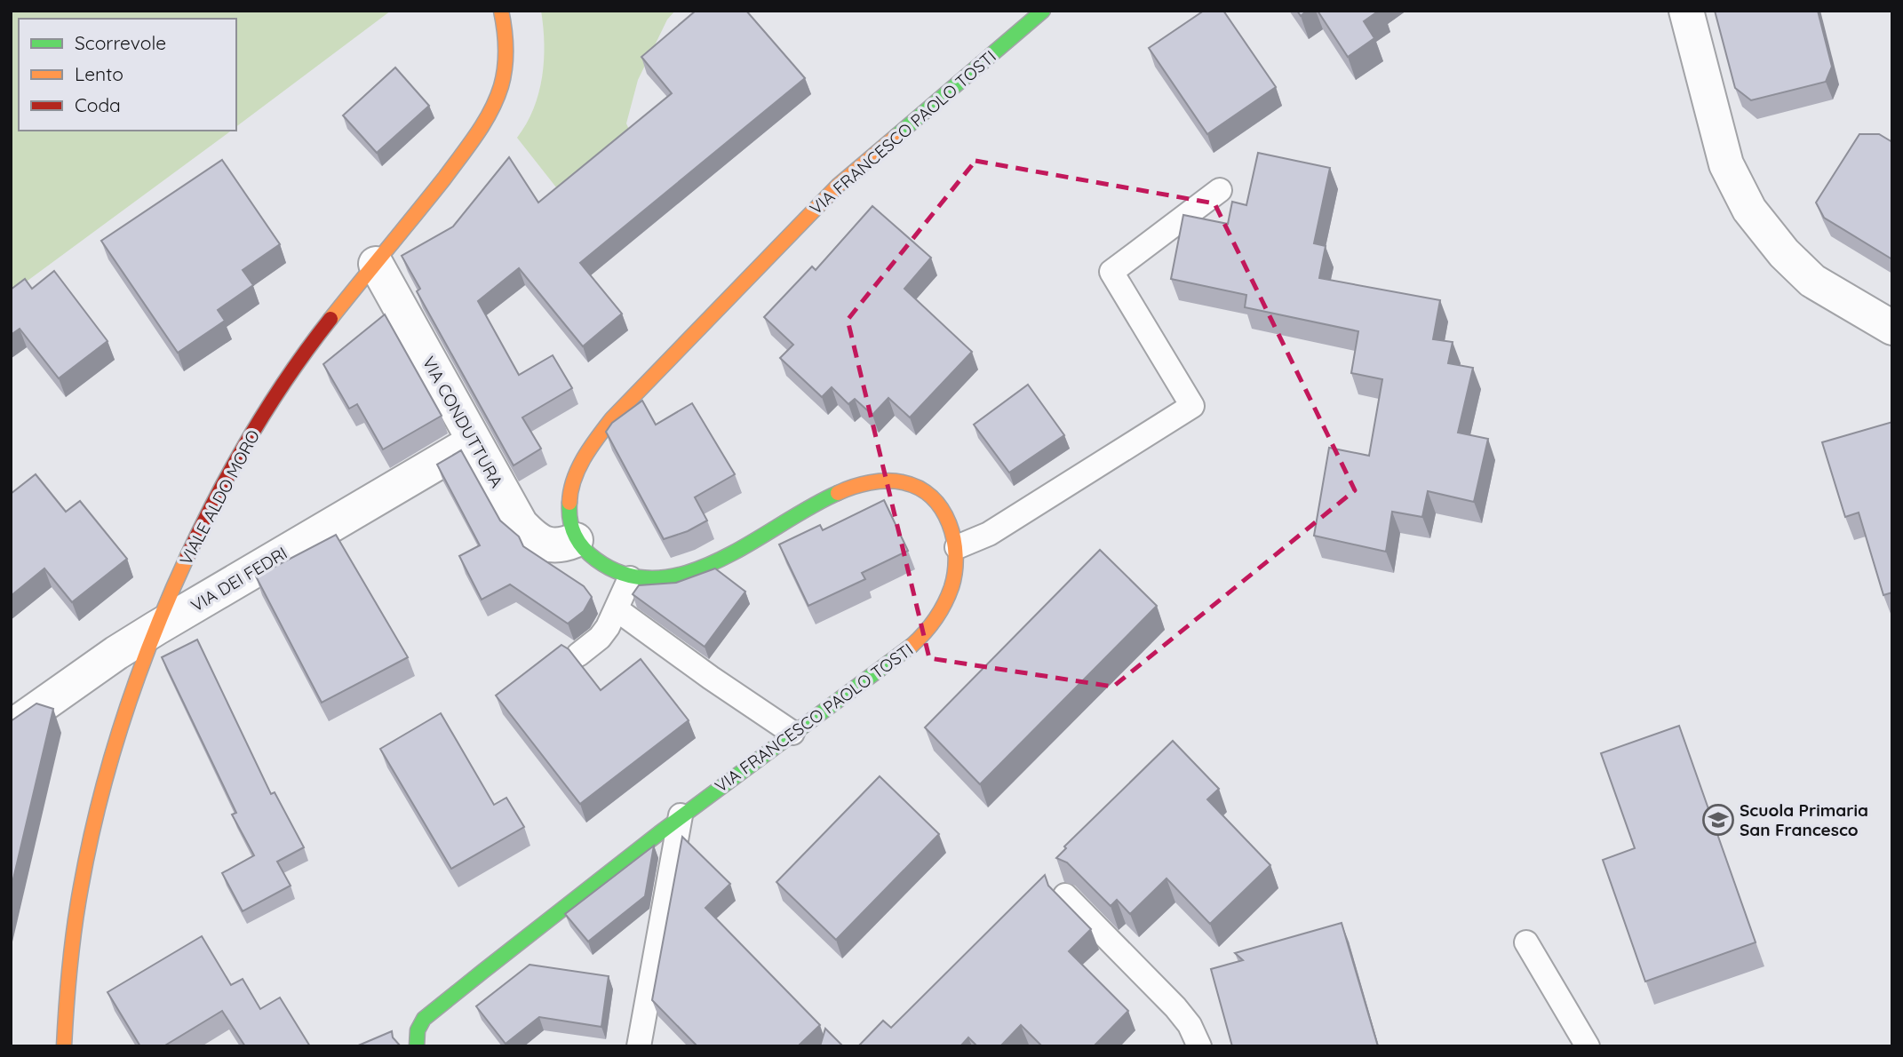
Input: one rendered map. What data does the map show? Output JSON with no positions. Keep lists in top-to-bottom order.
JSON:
{
  "streets": {
    "street": [
      "VIA FRANCESCO PAOLO TOSTI",
      "VIA CONDUTTURA",
      "VIALE ALDO MORO",
      "VIA DEI FEDRI"
    ]
  },
  "crossings": [
    ["VIA FRANCESCO PAOLO TOSTI", "VIA CONDUTTURA"],
    ["VIA CONDUTTURA", "VIALE ALDO MORO"],
    ["VIA CONDUTTURA", "VIA DEI FEDRI"],
    ["VIALE ALDO MORO", "VIA DEI FEDRI"]
  ],
  "places": {
    "school or university": ["Scuola Primaria San Francesco"]
  },
  "legend": ["Scorrevole", "Lento", "Coda"]
}
